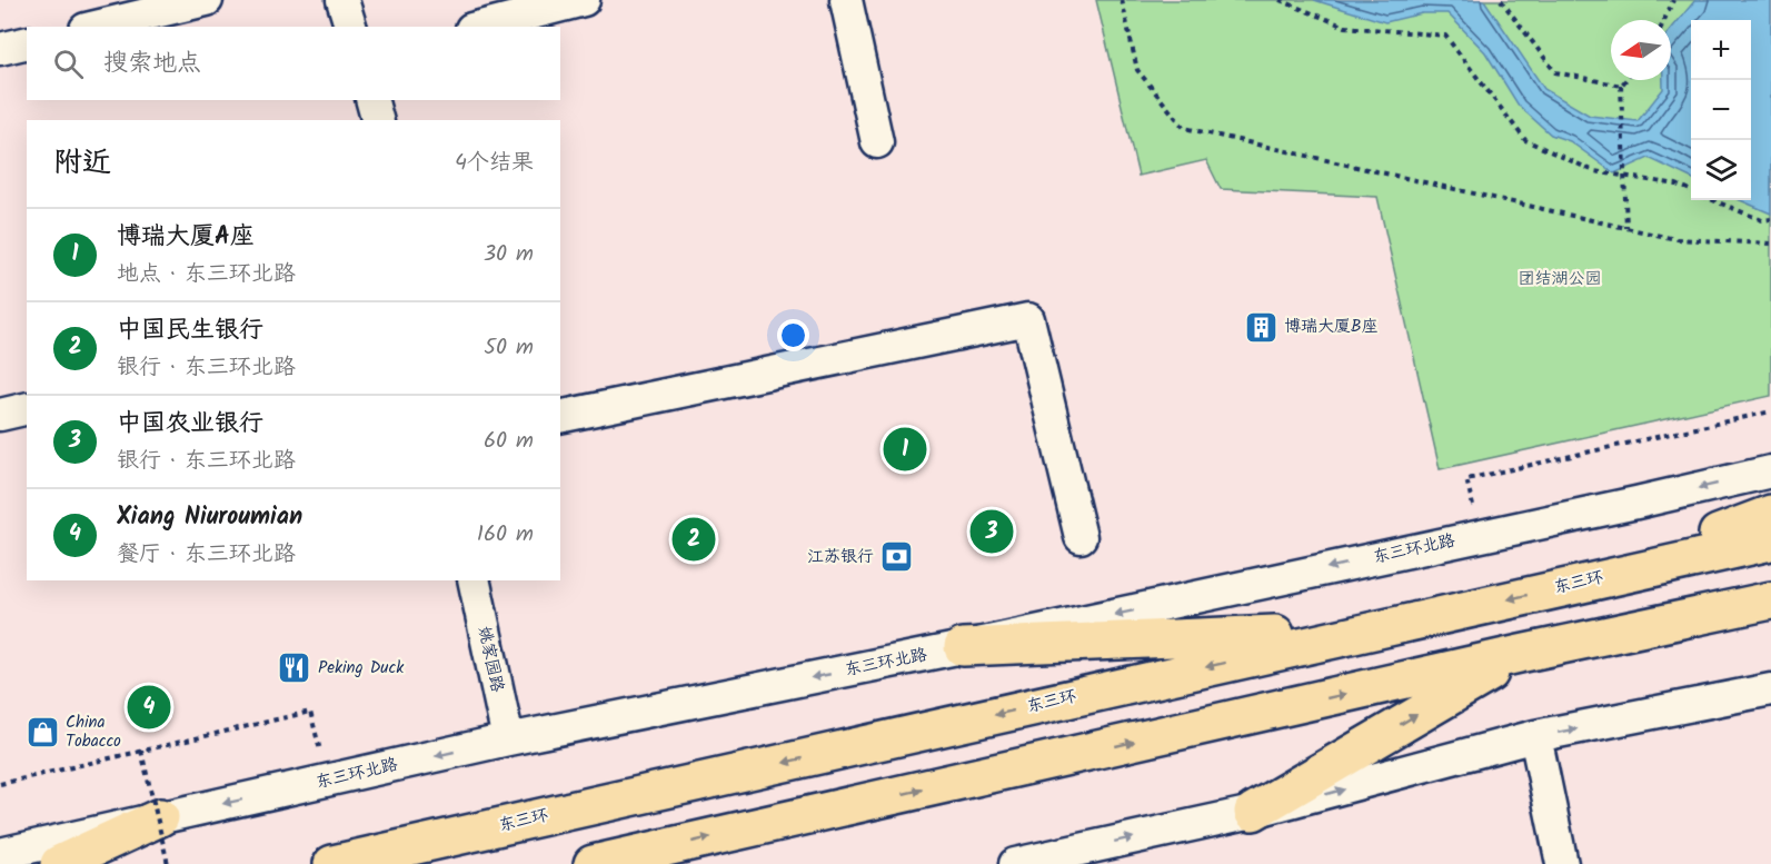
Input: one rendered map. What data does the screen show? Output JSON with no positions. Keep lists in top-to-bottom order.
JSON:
{
  "streets": {
    "highway": ["东三环"],
    "street": ["东三环北路", "姚家园路"]
  },
  "crossings": [
    ["东三环北路", "姚家园路"]
  ],
  "parks": ["团结湖公园"],
  "places": {
    "building": ["博瑞大厦B座"],
    "bank": ["江苏银行"],
    "restaurant": ["Peking Duck"],
    "shop": ["China Tobacco"]
  },
  "north": "left",
  "page": {
    "map_buttons": ["+", "−"],
    "search": "搜索地点",
    "heading": ["附近", "4个结果"],
    "list": [
      {
        "mark": "1",
        "name": "博瑞大厦A座",
        "note": "地点 · 东三环北路",
        "value": "30 m"
      },
      {
        "mark": "2",
        "name": "中国民生银行",
        "note": "银行 · 东三环北路",
        "value": "50 m"
      },
      {
        "mark": "3",
        "name": "中国农业银行",
        "note": "银行 · 东三环北路",
        "value": "60 m"
      },
      {
        "mark": "4",
        "name": "Xiang Niuroumian",
        "note": "餐厅 · 东三环北路",
        "value": "160 m"
      }
    ],
    "pins": [
      "1",
      "3",
      "2",
      "4"
    ]
  }
}
